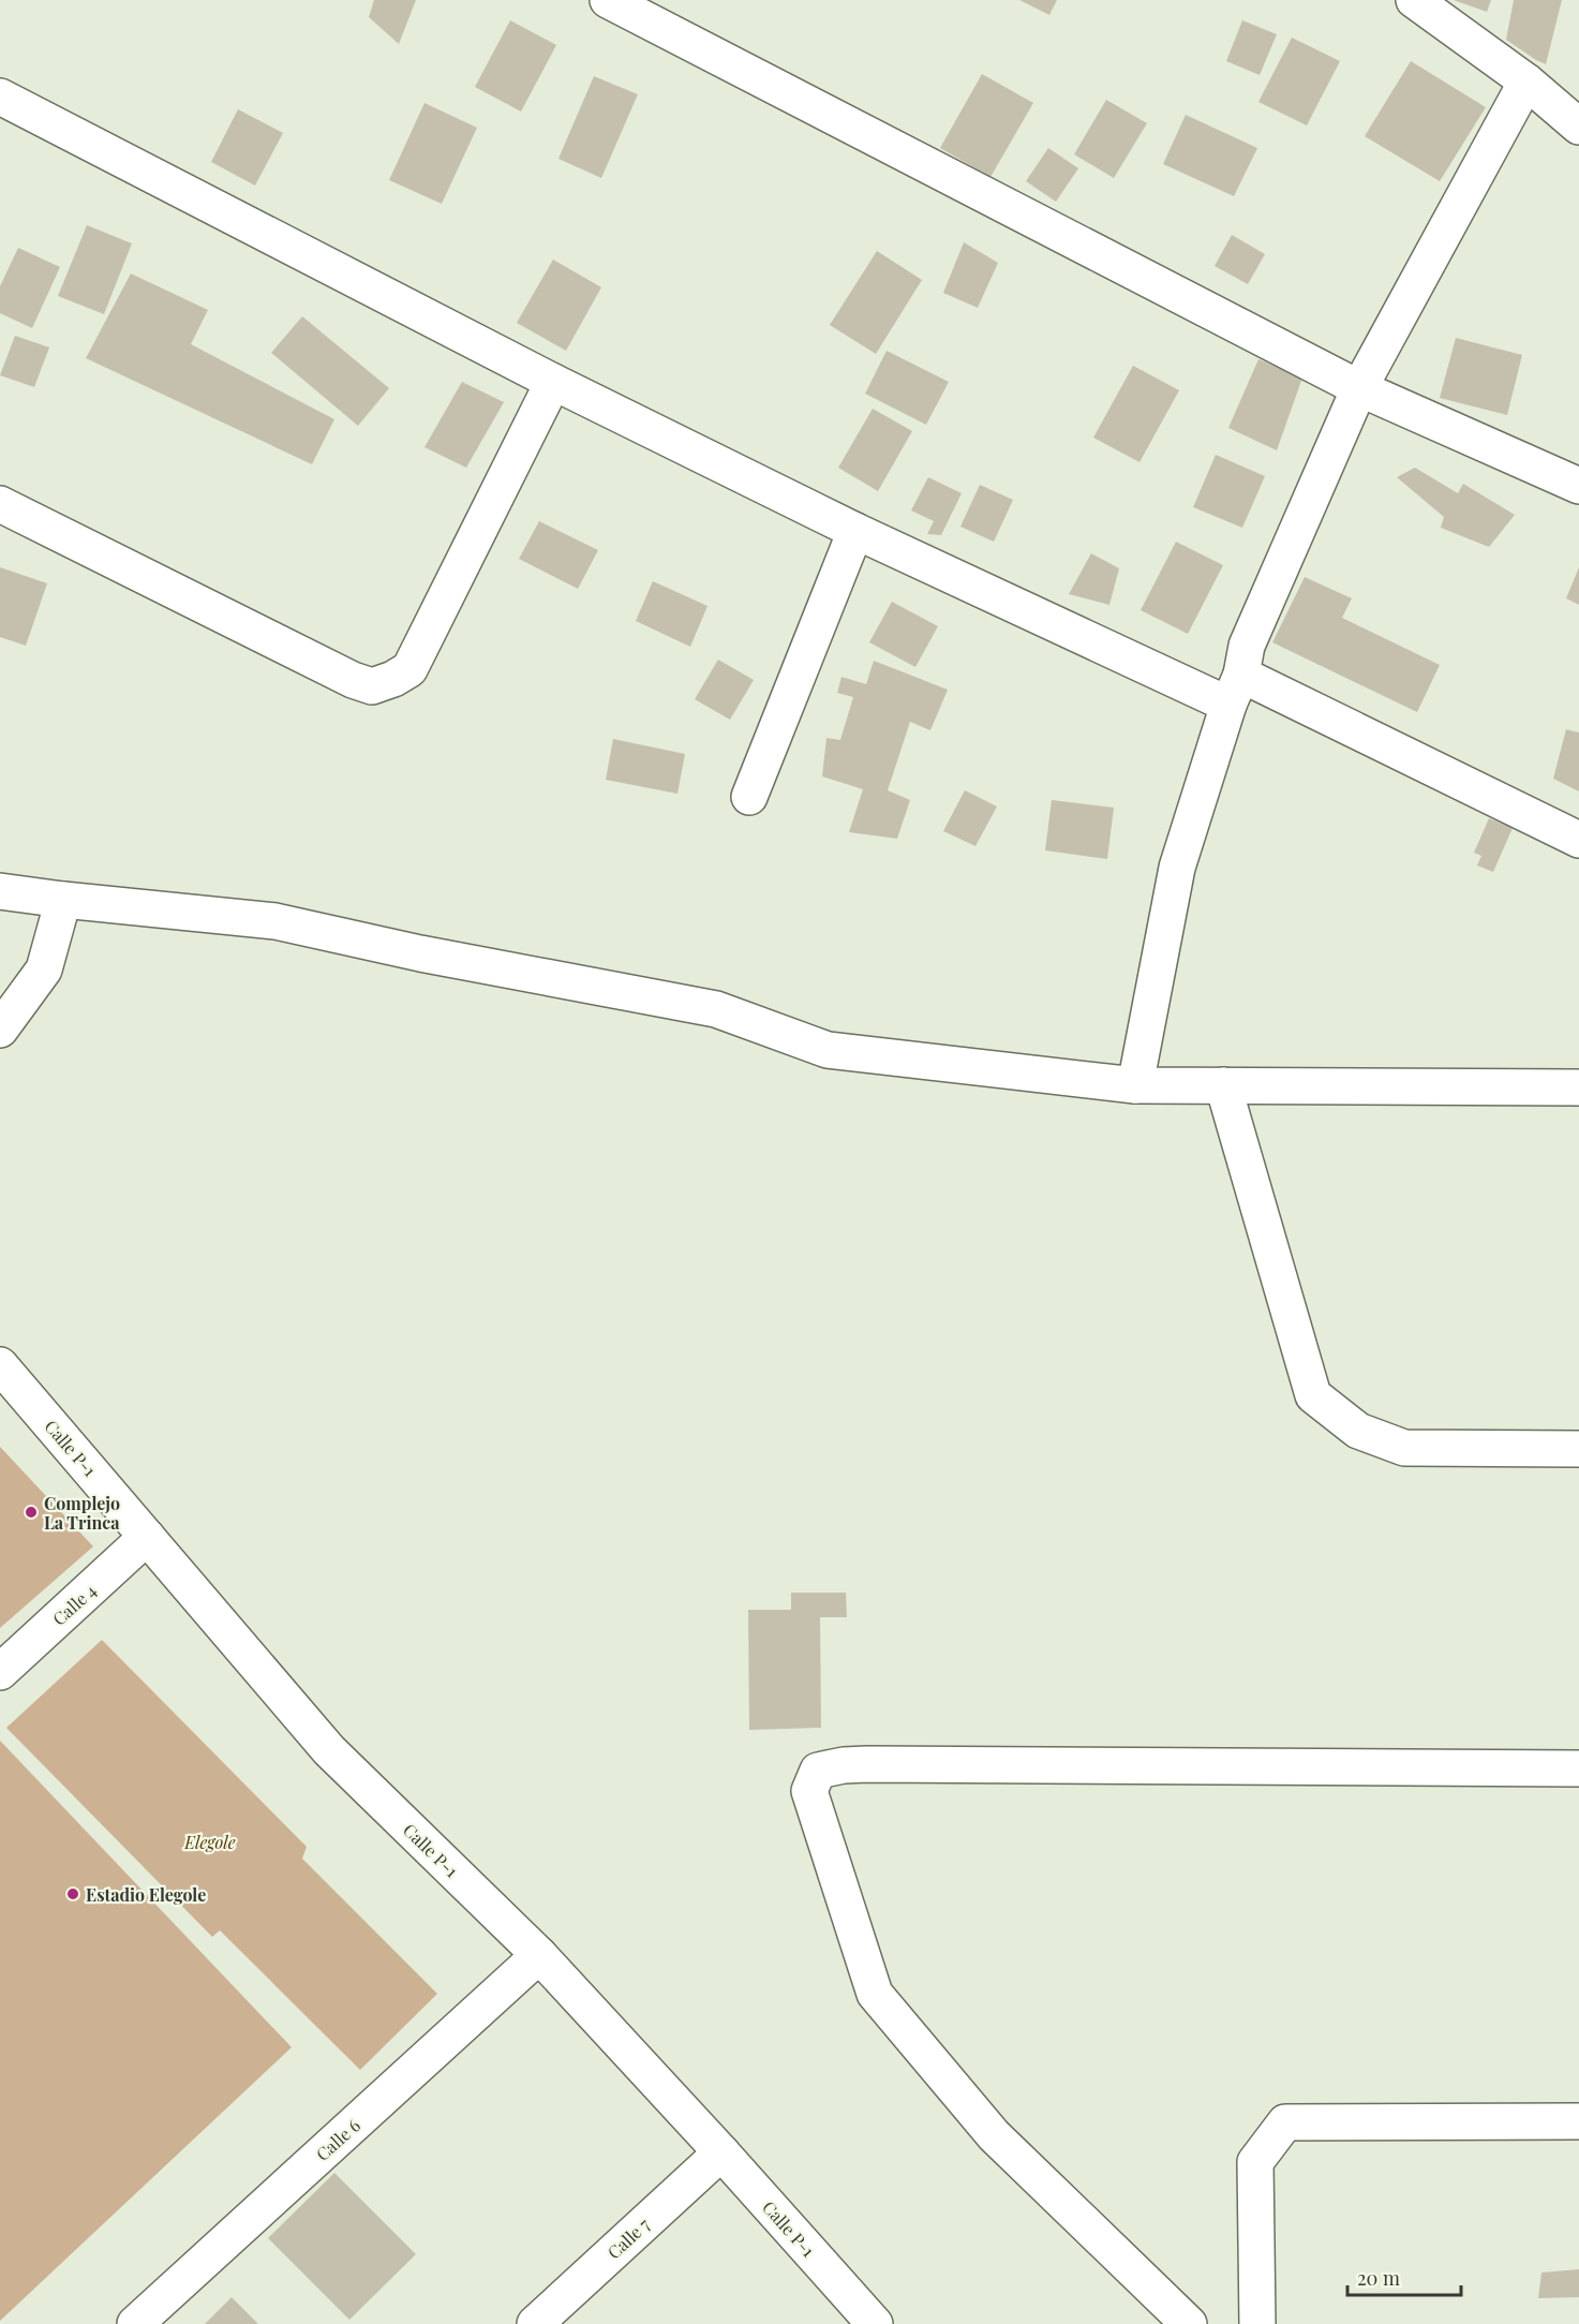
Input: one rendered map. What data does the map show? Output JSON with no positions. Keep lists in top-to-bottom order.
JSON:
{
  "streets": {
    "street": [
      "Calle P-1",
      "Calle 4",
      "Calle 6",
      "Calle 7"
    ]
  },
  "crossings": [
    ["Calle P-1", "Calle 4"],
    ["Calle P-1", "Calle 6"],
    ["Calle P-1", "Calle 7"]
  ],
  "parks": ["Elegole"],
  "places": ["Complejo La Trinca", "Estadio Elegole"],
  "scale_bar": "20 m"
}
